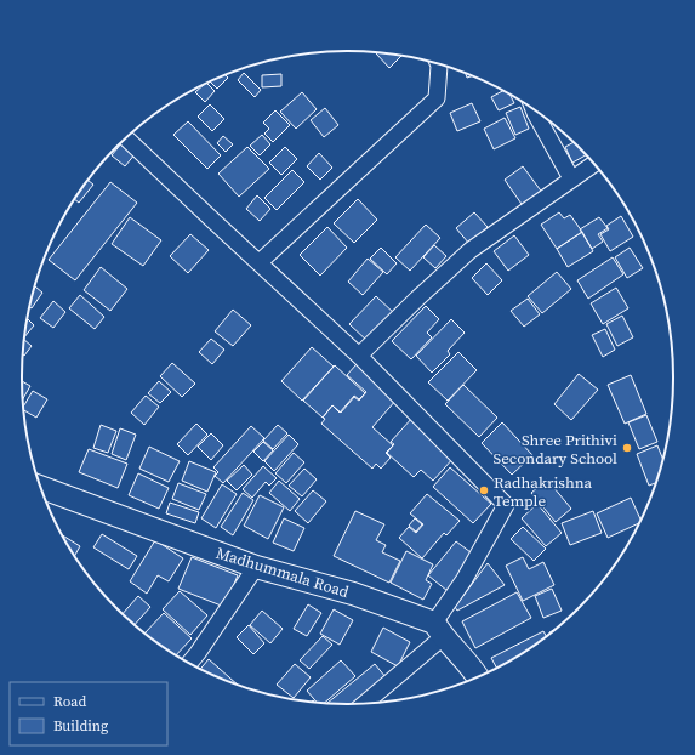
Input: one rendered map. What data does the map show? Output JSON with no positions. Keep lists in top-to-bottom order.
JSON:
{
  "streets": {
    "street": ["Madhummala Road"]
  },
  "places": ["Shree Prithivi Secondary School", "Radhakrishna Temple"],
  "legend": ["Road", "Building"]
}
